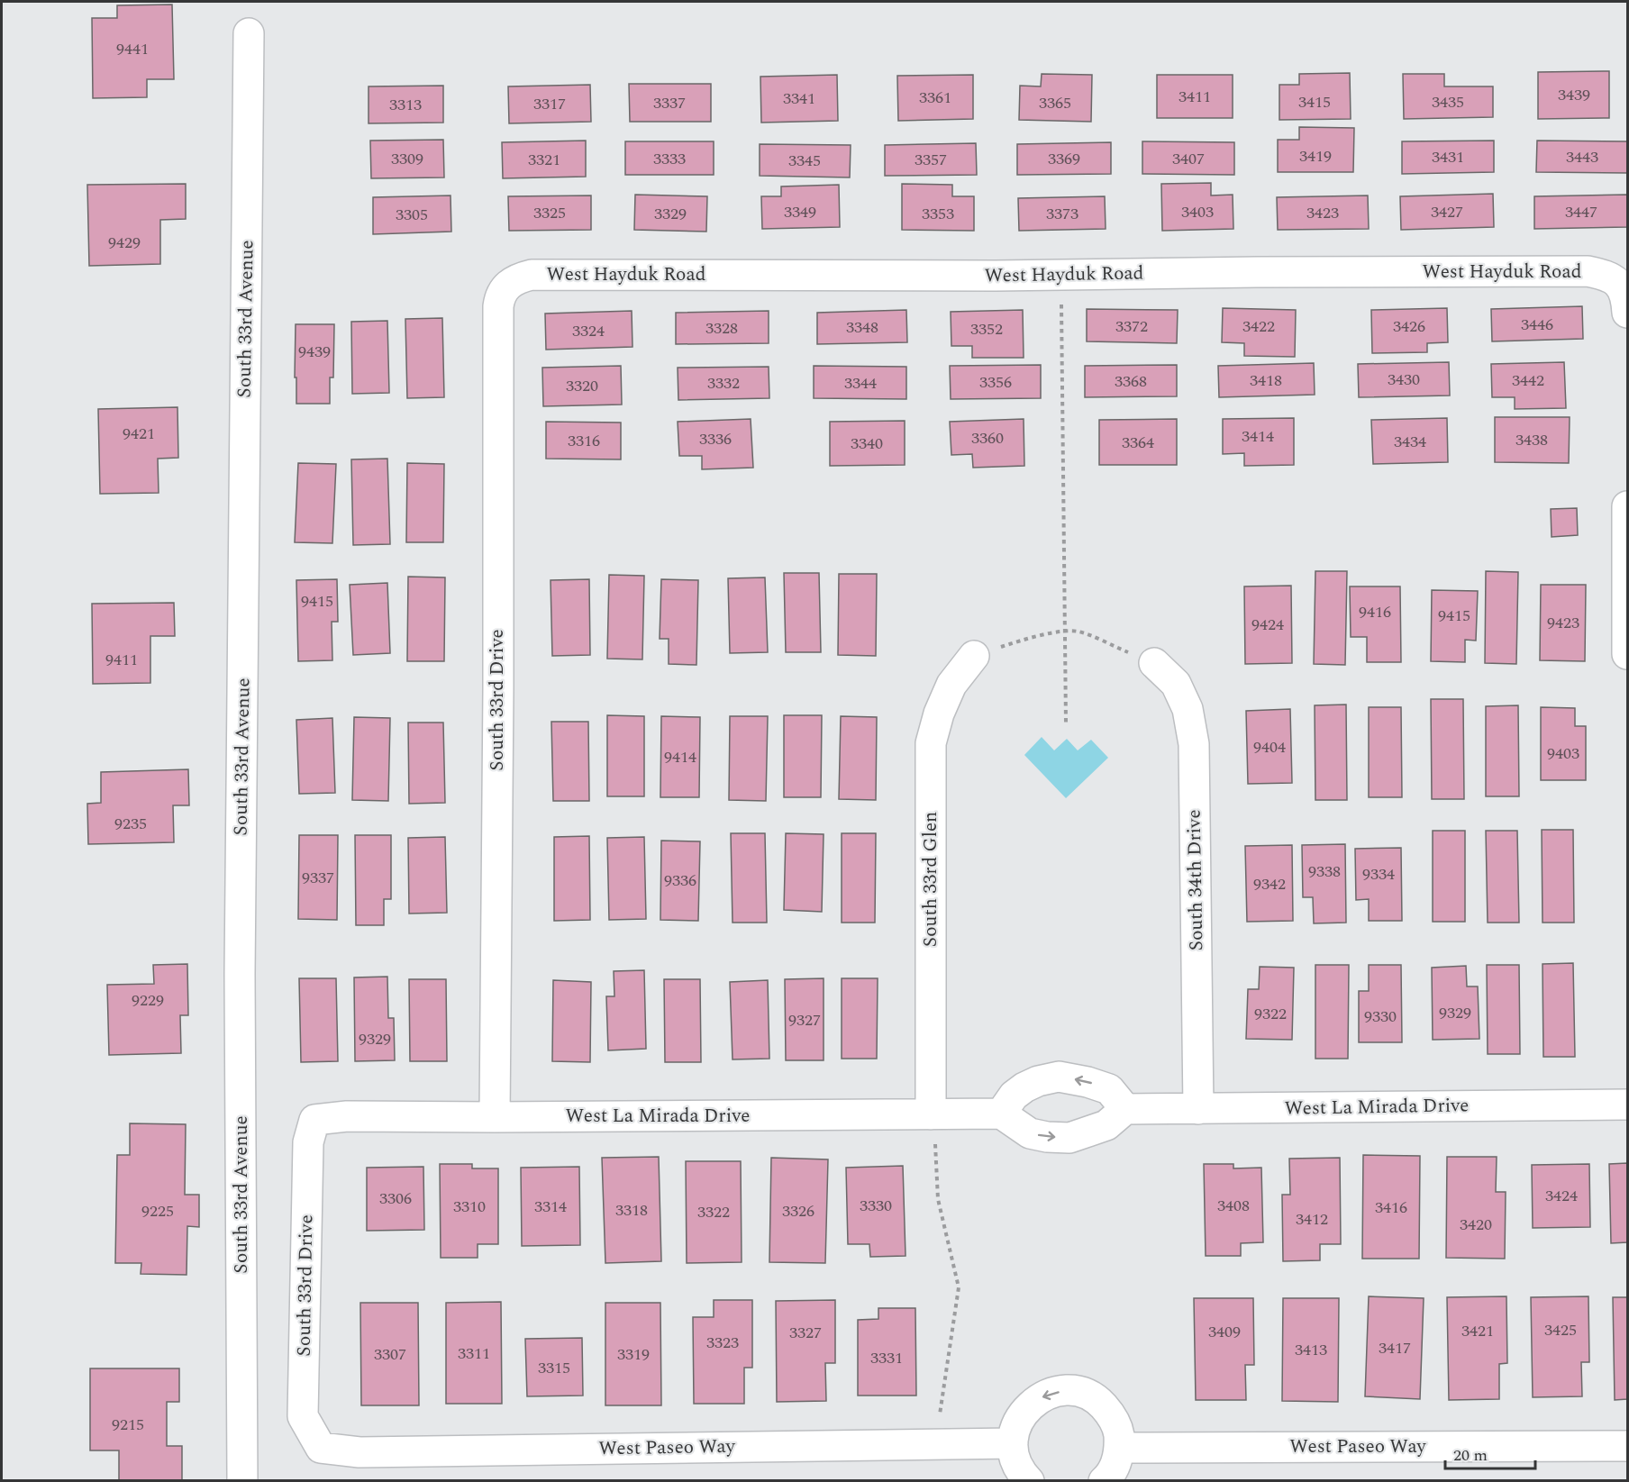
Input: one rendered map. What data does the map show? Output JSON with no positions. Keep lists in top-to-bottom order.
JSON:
{
  "streets": {
    "street": [
      "West Hayduk Road",
      "South 33rd Avenue",
      "South 33rd Drive",
      "South 33rd Glen",
      "South 34th Drive",
      "West La Mirada Drive",
      "West Paseo Way"
    ]
  },
  "crossings": [
    ["West Hayduk Road", "South 33rd Drive"],
    ["South 33rd Drive", "West La Mirada Drive"],
    ["South 33rd Drive", "West Paseo Way"],
    ["South 33rd Glen", "West La Mirada Drive"],
    ["South 34th Drive", "West La Mirada Drive"]
  ],
  "house_numbers": [
    "9441",
    "3439",
    "3411",
    "3361",
    "3341",
    "3415",
    "3435",
    "3337",
    "3365",
    "3317",
    "3313",
    "3419",
    "3431",
    "3443",
    "3309",
    "3333",
    "3369",
    "3407",
    "3321",
    "3357",
    "3345",
    "3349",
    "3403",
    "3427",
    "3447",
    "3325",
    "3423",
    "3329",
    "3353",
    "3373",
    "3305",
    "9429",
    "3446",
    "3372",
    "3422",
    "3426",
    "3348",
    "3328",
    "3352",
    "3324",
    "9439",
    "3430",
    "3418",
    "3442",
    "3368",
    "3356",
    "3332",
    "3344",
    "3320",
    "9421",
    "3414",
    "3360",
    "3336",
    "3438",
    "3316",
    "3434",
    "3364",
    "3340",
    "9415",
    "9416",
    "9415",
    "9423",
    "9424",
    "9411",
    "9404",
    "9403",
    "9414",
    "9235",
    "9338",
    "9334",
    "9337",
    "9336",
    "9342",
    "9229",
    "9329",
    "9322",
    "9330",
    "9327",
    "9329",
    "3424",
    "3306",
    "3330",
    "3408",
    "3310",
    "3314",
    "3416",
    "3318",
    "9225",
    "3326",
    "3322",
    "3412",
    "3420",
    "3425",
    "3421",
    "3409",
    "3327",
    "3323",
    "3417",
    "3413",
    "3311",
    "3307",
    "3319",
    "3331",
    "3315",
    "9215"
  ],
  "scale_bar": "20 m"
}
